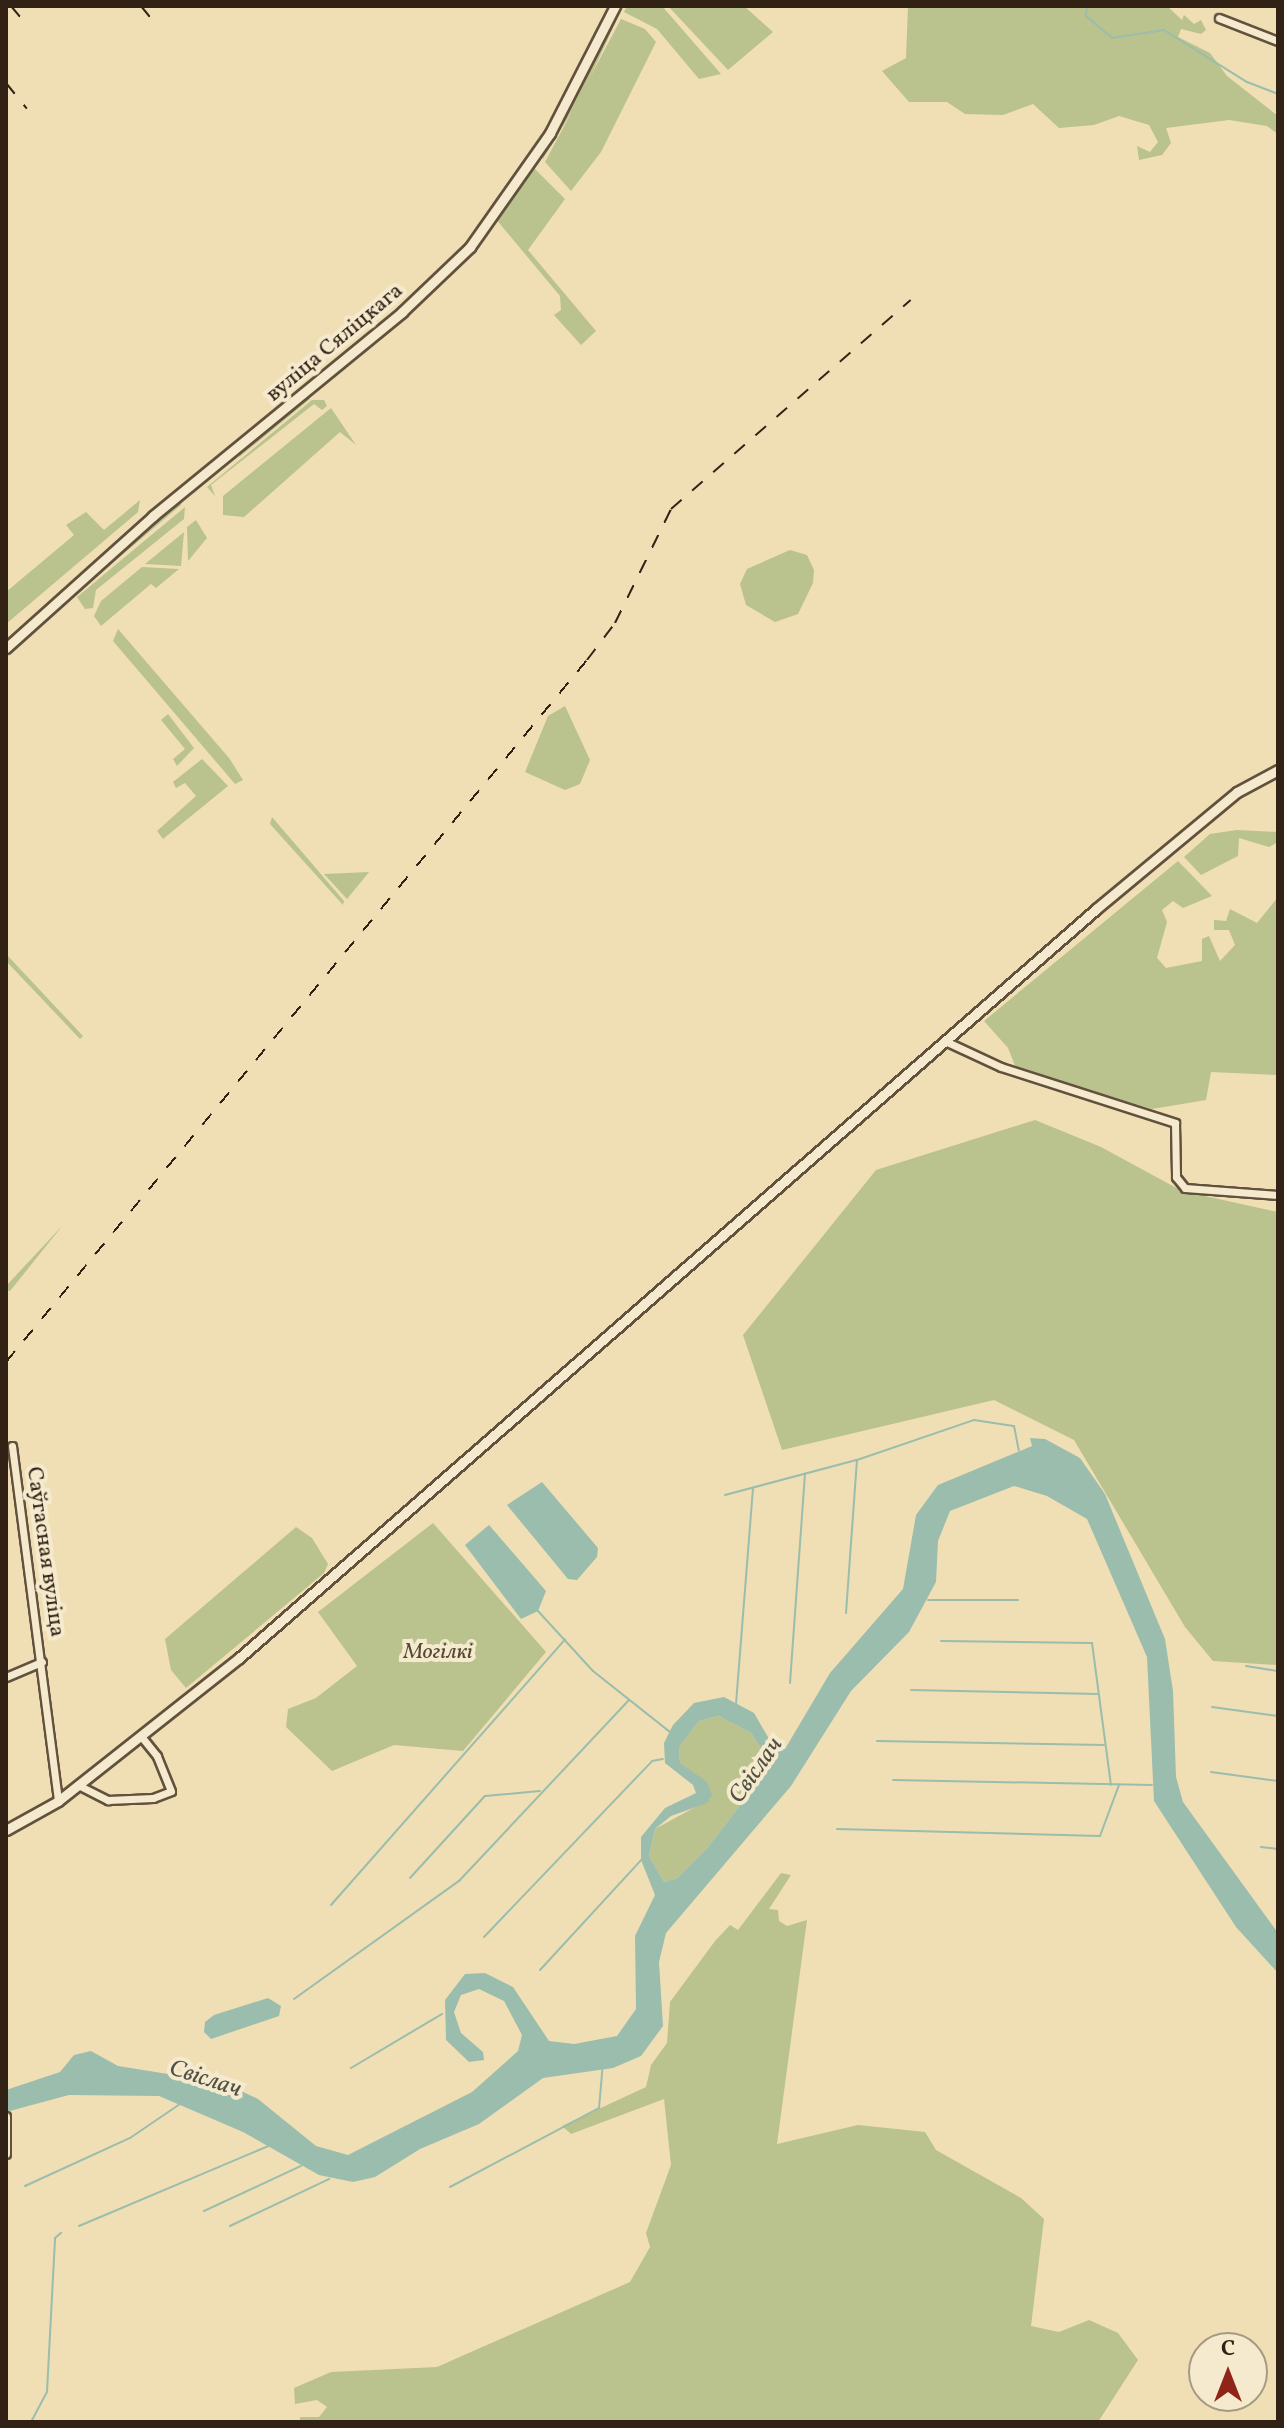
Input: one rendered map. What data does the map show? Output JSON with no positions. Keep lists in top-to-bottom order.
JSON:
{
  "streets": {
    "main road": ["вуліца Сяліцкага"],
    "street": ["Саўгасная вуліца"]
  },
  "water": ["Свіслач"],
  "parks": ["Могілкі"],
  "north": "top"
}
